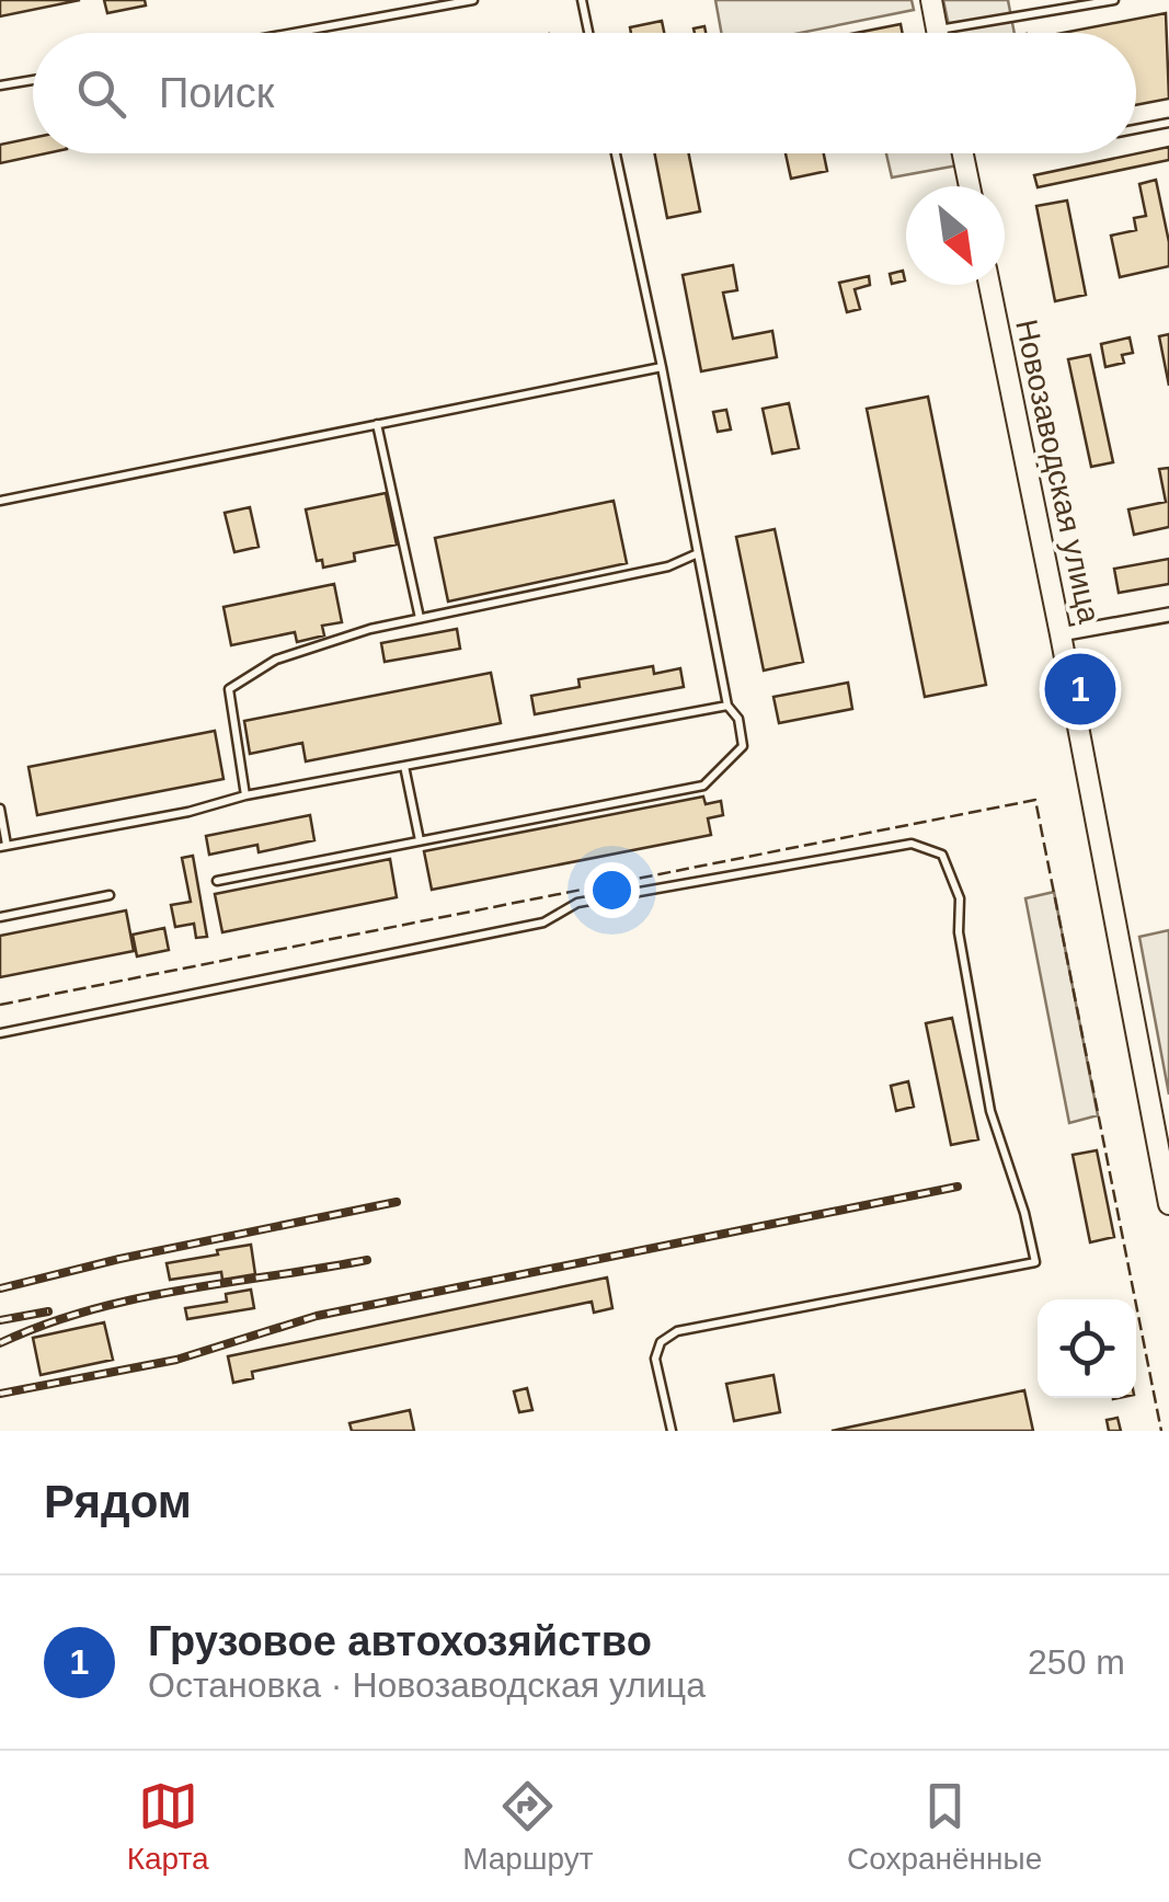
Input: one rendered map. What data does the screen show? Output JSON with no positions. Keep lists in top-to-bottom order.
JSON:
{
  "streets": {
    "main road": ["Новозаводская улица"]
  },
  "north": "bottom right",
  "page": {
    "search": "Поиск",
    "pins": "1",
    "heading": "Рядом",
    "list": [
      {
        "mark": "1",
        "name": "Грузовое автохозяйство",
        "note": "Остановка · Новозаводская улица",
        "value": "250 m"
      }
    ],
    "nav": ["Карта", "Маршрут", "Сохранённые"]
  }
}
